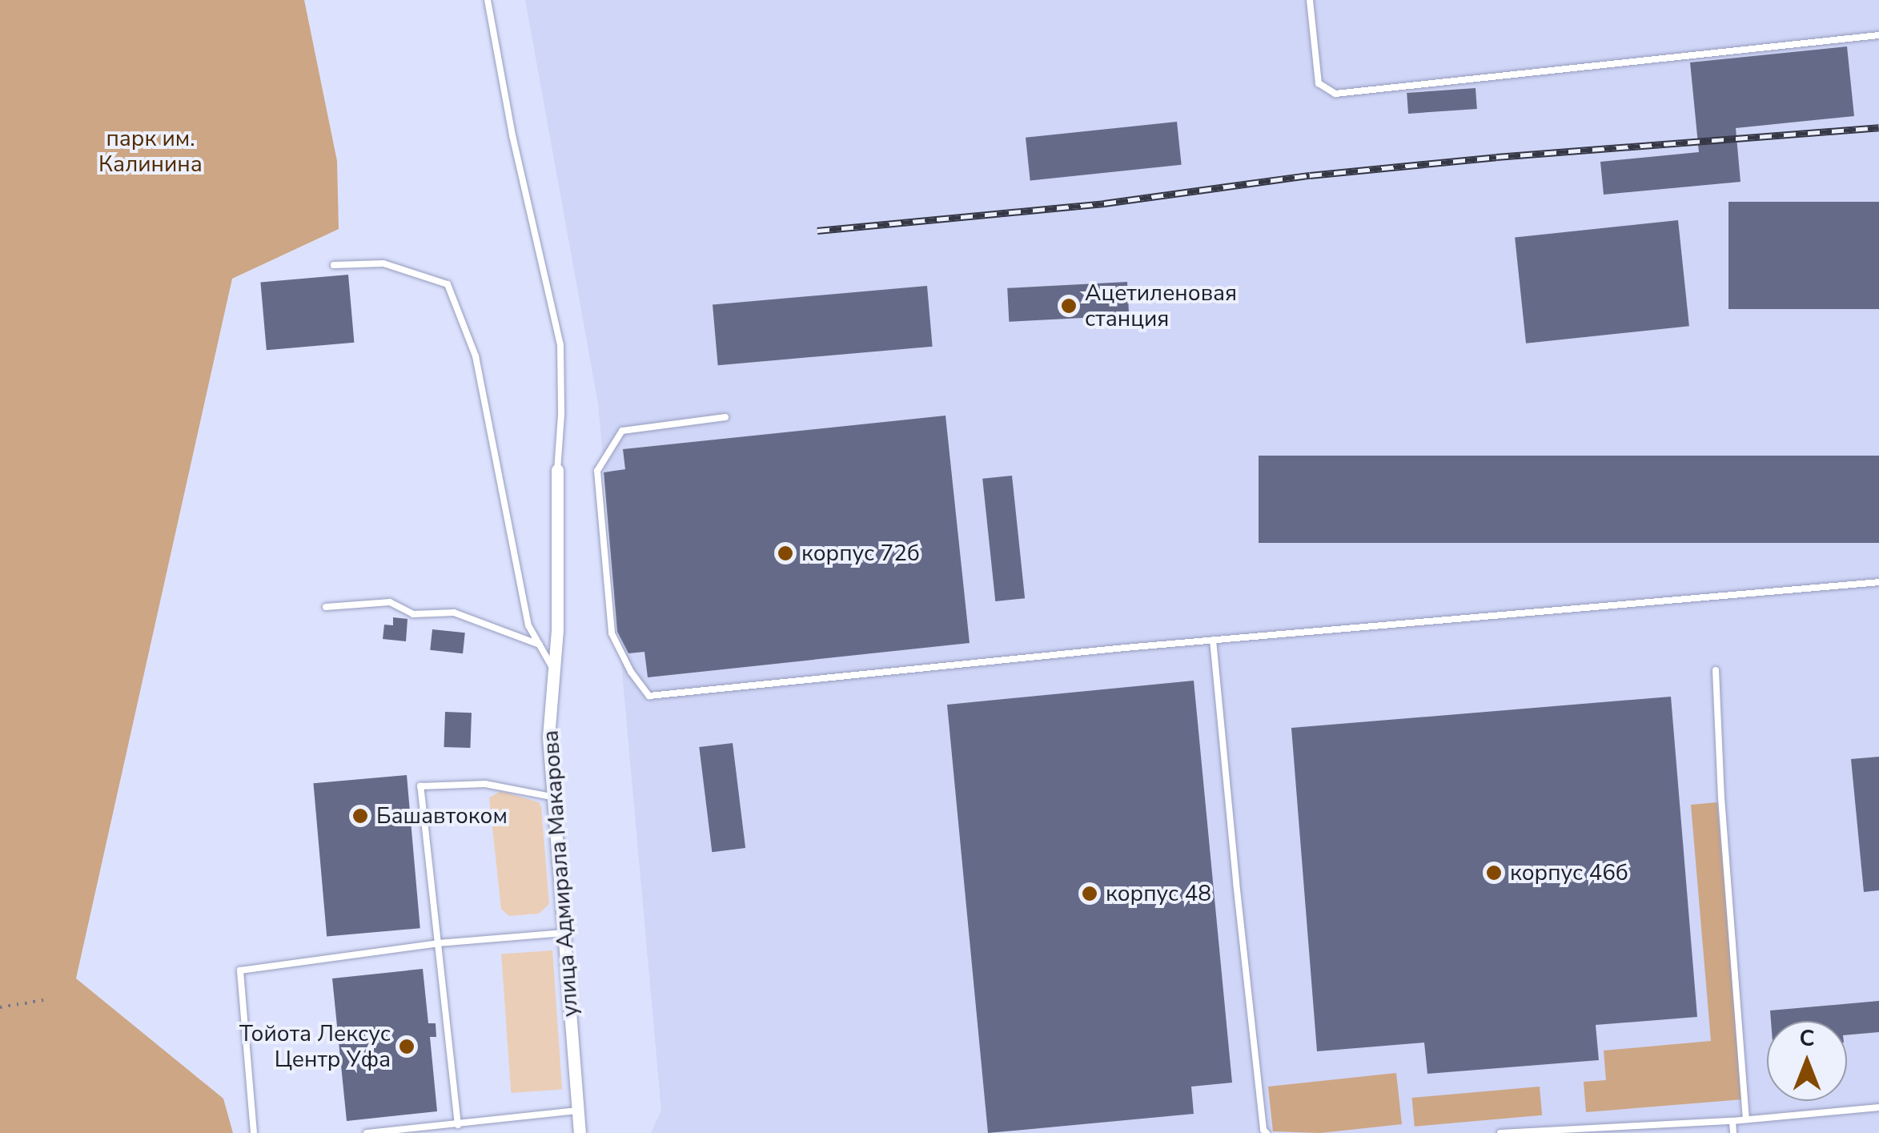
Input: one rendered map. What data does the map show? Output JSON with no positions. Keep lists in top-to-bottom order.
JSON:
{
  "streets": {
    "street": ["улица Адмирала Макарова"]
  },
  "parks": ["парк им. Калинина"],
  "places": [
    "Ацетиленовая станция",
    "корпус 72б",
    "Башавтоком",
    "корпус 46б",
    "корпус 48",
    "Тойота Лексус Центр Уфа"
  ],
  "north": "top"
}
